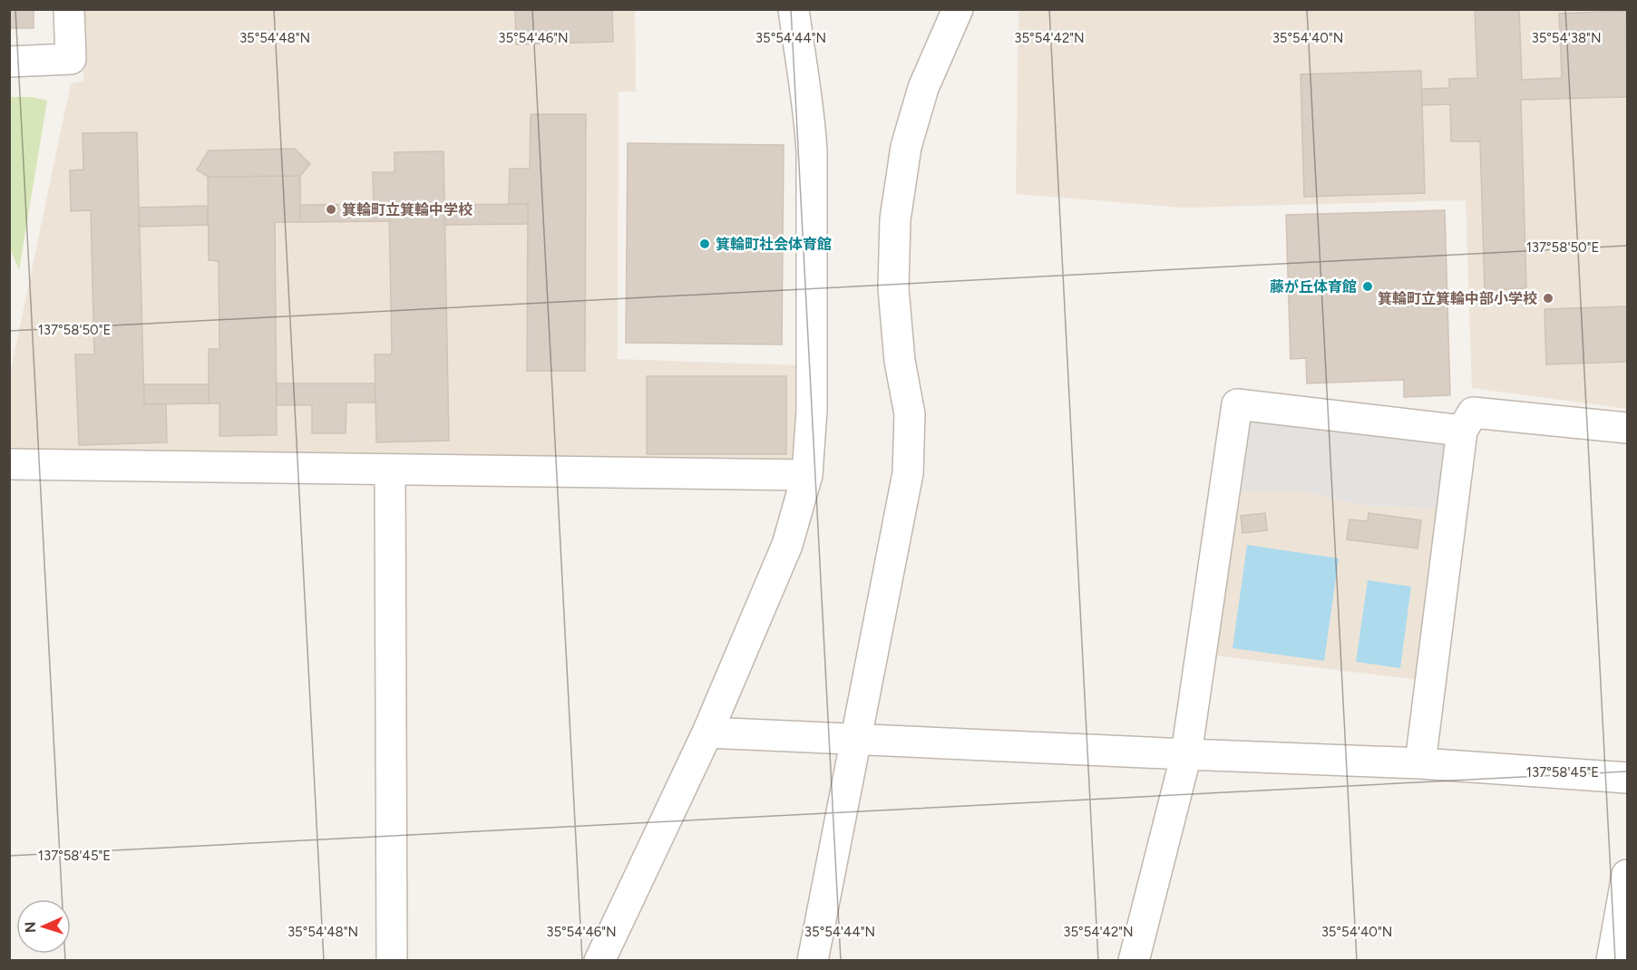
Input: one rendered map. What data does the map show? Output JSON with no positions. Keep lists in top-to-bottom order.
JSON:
{
  "places": [
    "箕輪町立箕輪中学校",
    "箕輪町社会体育館",
    "藤が丘体育館",
    "箕輪町立箕輪中部小学校"
  ],
  "north": "left",
  "coordinates": [
    "35°54'48\"N",
    "35°54'46\"N",
    "35°54'44\"N",
    "35°54'42\"N",
    "35°54'40\"N",
    "35°54'38\"N",
    "137°58'50\"E",
    "137°58'45\"E"
  ]
}
